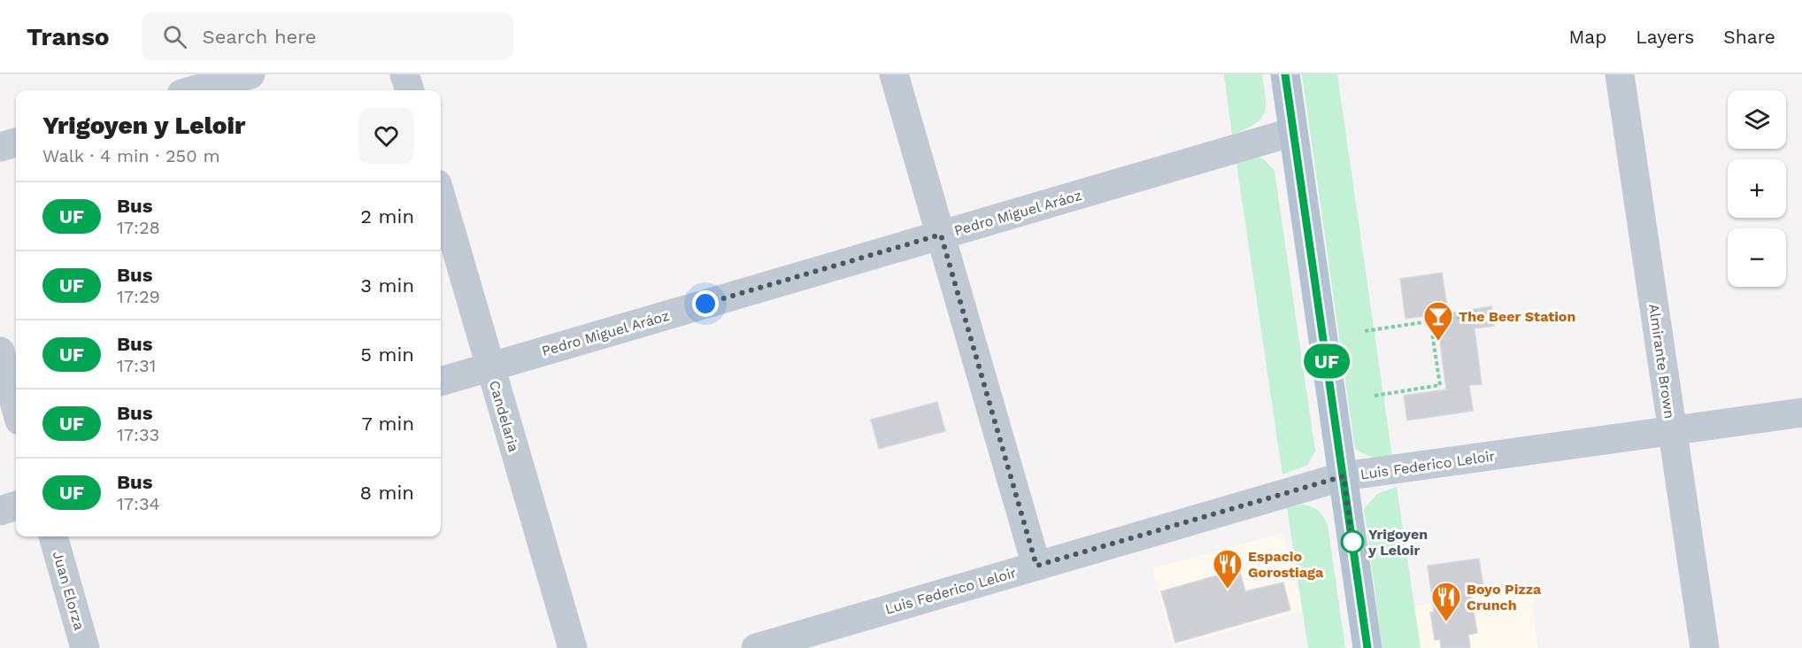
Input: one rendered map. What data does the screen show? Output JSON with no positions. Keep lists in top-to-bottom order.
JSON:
{
  "streets": {
    "street": [
      "Pedro Miguel Aráoz",
      "Almirante Brown",
      "Candelaria",
      "Luis Federico Leloir",
      "Juan Elorza"
    ]
  },
  "crossings": [
    ["Pedro Miguel Aráoz", "Candelaria"],
    ["Almirante Brown", "Luis Federico Leloir"]
  ],
  "places": {
    "bar": ["The Beer Station"],
    "other": ["Yrigoyen y Leloir"],
    "restaurant": ["Espacio Gorostiaga", "Boyo Pizza Crunch"]
  },
  "lines": ["bus line UF"],
  "page": {
    "header": "Transo",
    "search": "Search here",
    "nav": ["Map", "Layers", "Share"],
    "on_map": "UF",
    "map_buttons": ["+", "−"],
    "heading": ["Yrigoyen y Leloir", "Walk · 4 min · 250 m"],
    "list": [
      {
        "mark": "UF",
        "name": "Bus",
        "note": "17:28",
        "value": "2 min"
      },
      {
        "mark": "UF",
        "name": "Bus",
        "note": "17:29",
        "value": "3 min"
      },
      {
        "mark": "UF",
        "name": "Bus",
        "note": "17:31",
        "value": "5 min"
      },
      {
        "mark": "UF",
        "name": "Bus",
        "note": "17:33",
        "value": "7 min"
      },
      {
        "mark": "UF",
        "name": "Bus",
        "note": "17:34",
        "value": "8 min"
      }
    ]
  }
}
